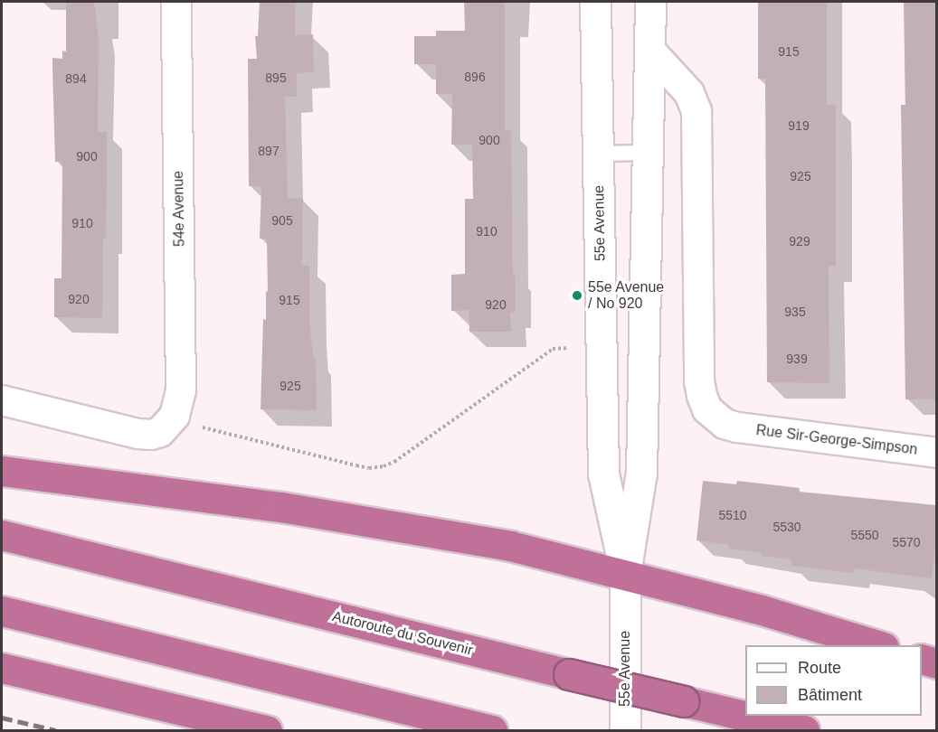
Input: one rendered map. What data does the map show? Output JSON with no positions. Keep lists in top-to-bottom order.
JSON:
{
  "streets": {
    "highway": ["Autoroute du Souvenir"],
    "street": ["54e Avenue", "55e Avenue", "Rue Sir-George-Simpson"]
  },
  "crossings": [
    ["55e Avenue", "Rue Sir-George-Simpson"]
  ],
  "places": ["55e Avenue / No 920"],
  "house_numbers": [
    "915",
    "896",
    "895",
    "894",
    "919",
    "900",
    "897",
    "900",
    "925",
    "905",
    "910",
    "910",
    "929",
    "920",
    "915",
    "920",
    "935",
    "939",
    "925",
    "5510",
    "5530",
    "5550",
    "5570"
  ],
  "legend": ["Route", "Bâtiment"]
}
